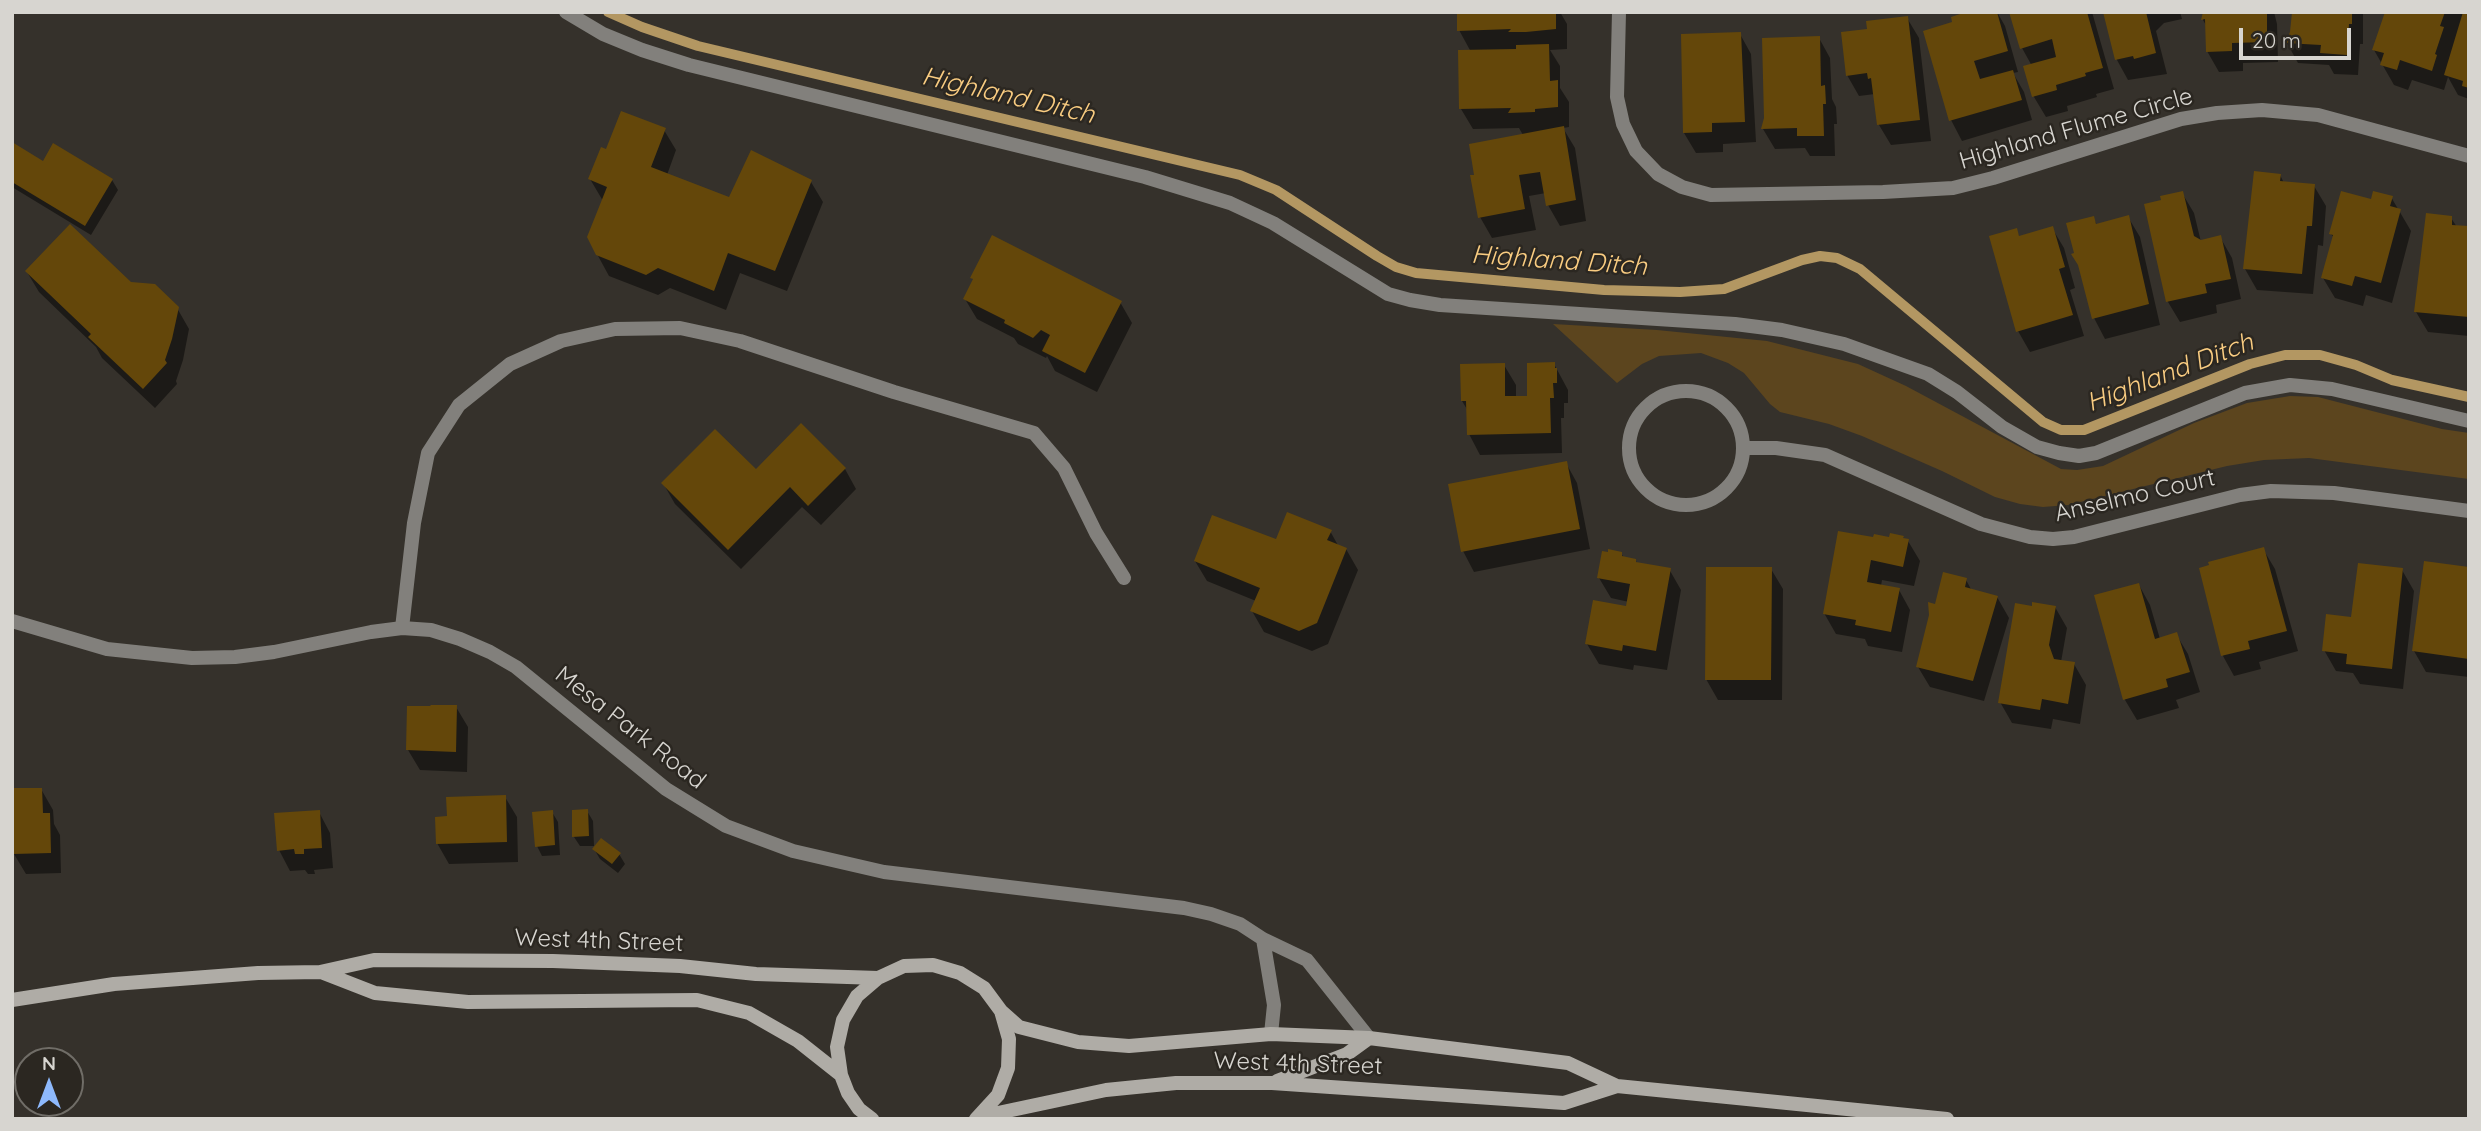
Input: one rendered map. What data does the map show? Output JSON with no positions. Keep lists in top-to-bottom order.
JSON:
{
  "streets": {
    "main road": ["West 4th Street"],
    "street": ["Highland Flume Circle", "Anselmo Court", "Mesa Park Road"]
  },
  "crossings": [
    ["Mesa Park Road", "West 4th Street"]
  ],
  "water": ["Highland Ditch"],
  "scale_bar": "20 m",
  "north": "top"
}
